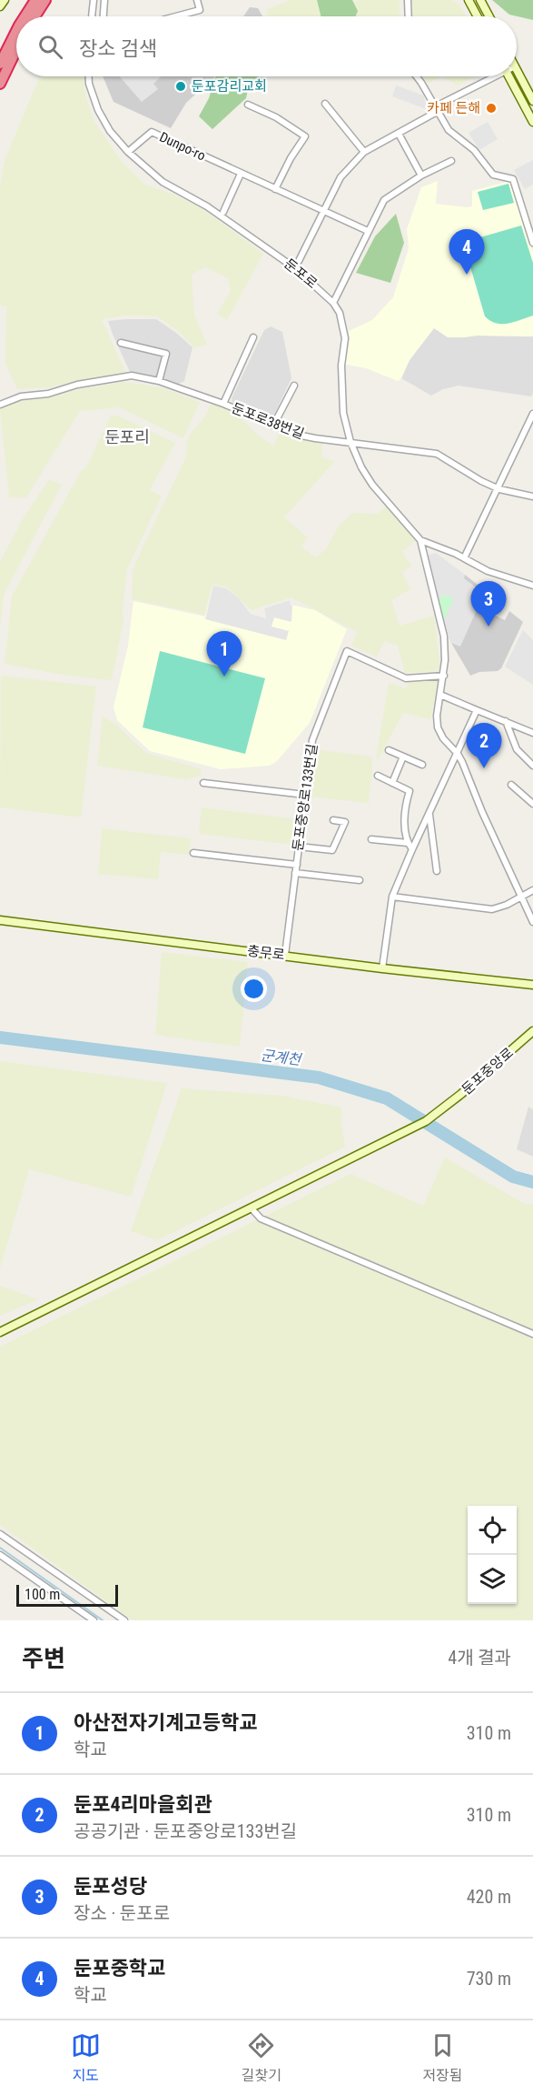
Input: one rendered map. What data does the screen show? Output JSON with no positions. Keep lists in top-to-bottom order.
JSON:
{
  "streets": {
    "street": [
      "Dunpo-ro",
      "둔포로",
      "둔포로38번길",
      "둔포중앙로133번길",
      "충무로",
      "둔포중앙로"
    ]
  },
  "crossings": [
    ["Dunpo-ro", "둔포로"],
    ["둔포로", "둔포로38번길"],
    ["둔포로", "둔포중앙로133번길"],
    ["둔포중앙로133번길", "충무로"]
  ],
  "districts": ["둔포리"],
  "water": ["군계천"],
  "places": ["둔포감리교회", "카페 든해"],
  "scale_bar": "100 m",
  "page": {
    "search": "장소 검색",
    "pins": [
      "4",
      "3",
      "1",
      "2"
    ],
    "scale": "100 m",
    "heading": ["주변", "4개 결과"],
    "list": [
      {
        "mark": "1",
        "name": "아산전자기계고등학교",
        "note": "학교",
        "value": "310 m"
      },
      {
        "mark": "2",
        "name": "둔포4리마을회관",
        "note": "공공기관 · 둔포중앙로133번길",
        "value": "310 m"
      },
      {
        "mark": "3",
        "name": "둔포성당",
        "note": "장소 · 둔포로",
        "value": "420 m"
      },
      {
        "mark": "4",
        "name": "둔포중학교",
        "note": "학교",
        "value": "730 m"
      }
    ],
    "nav": ["지도", "길찾기", "저장됨"]
  }
}
